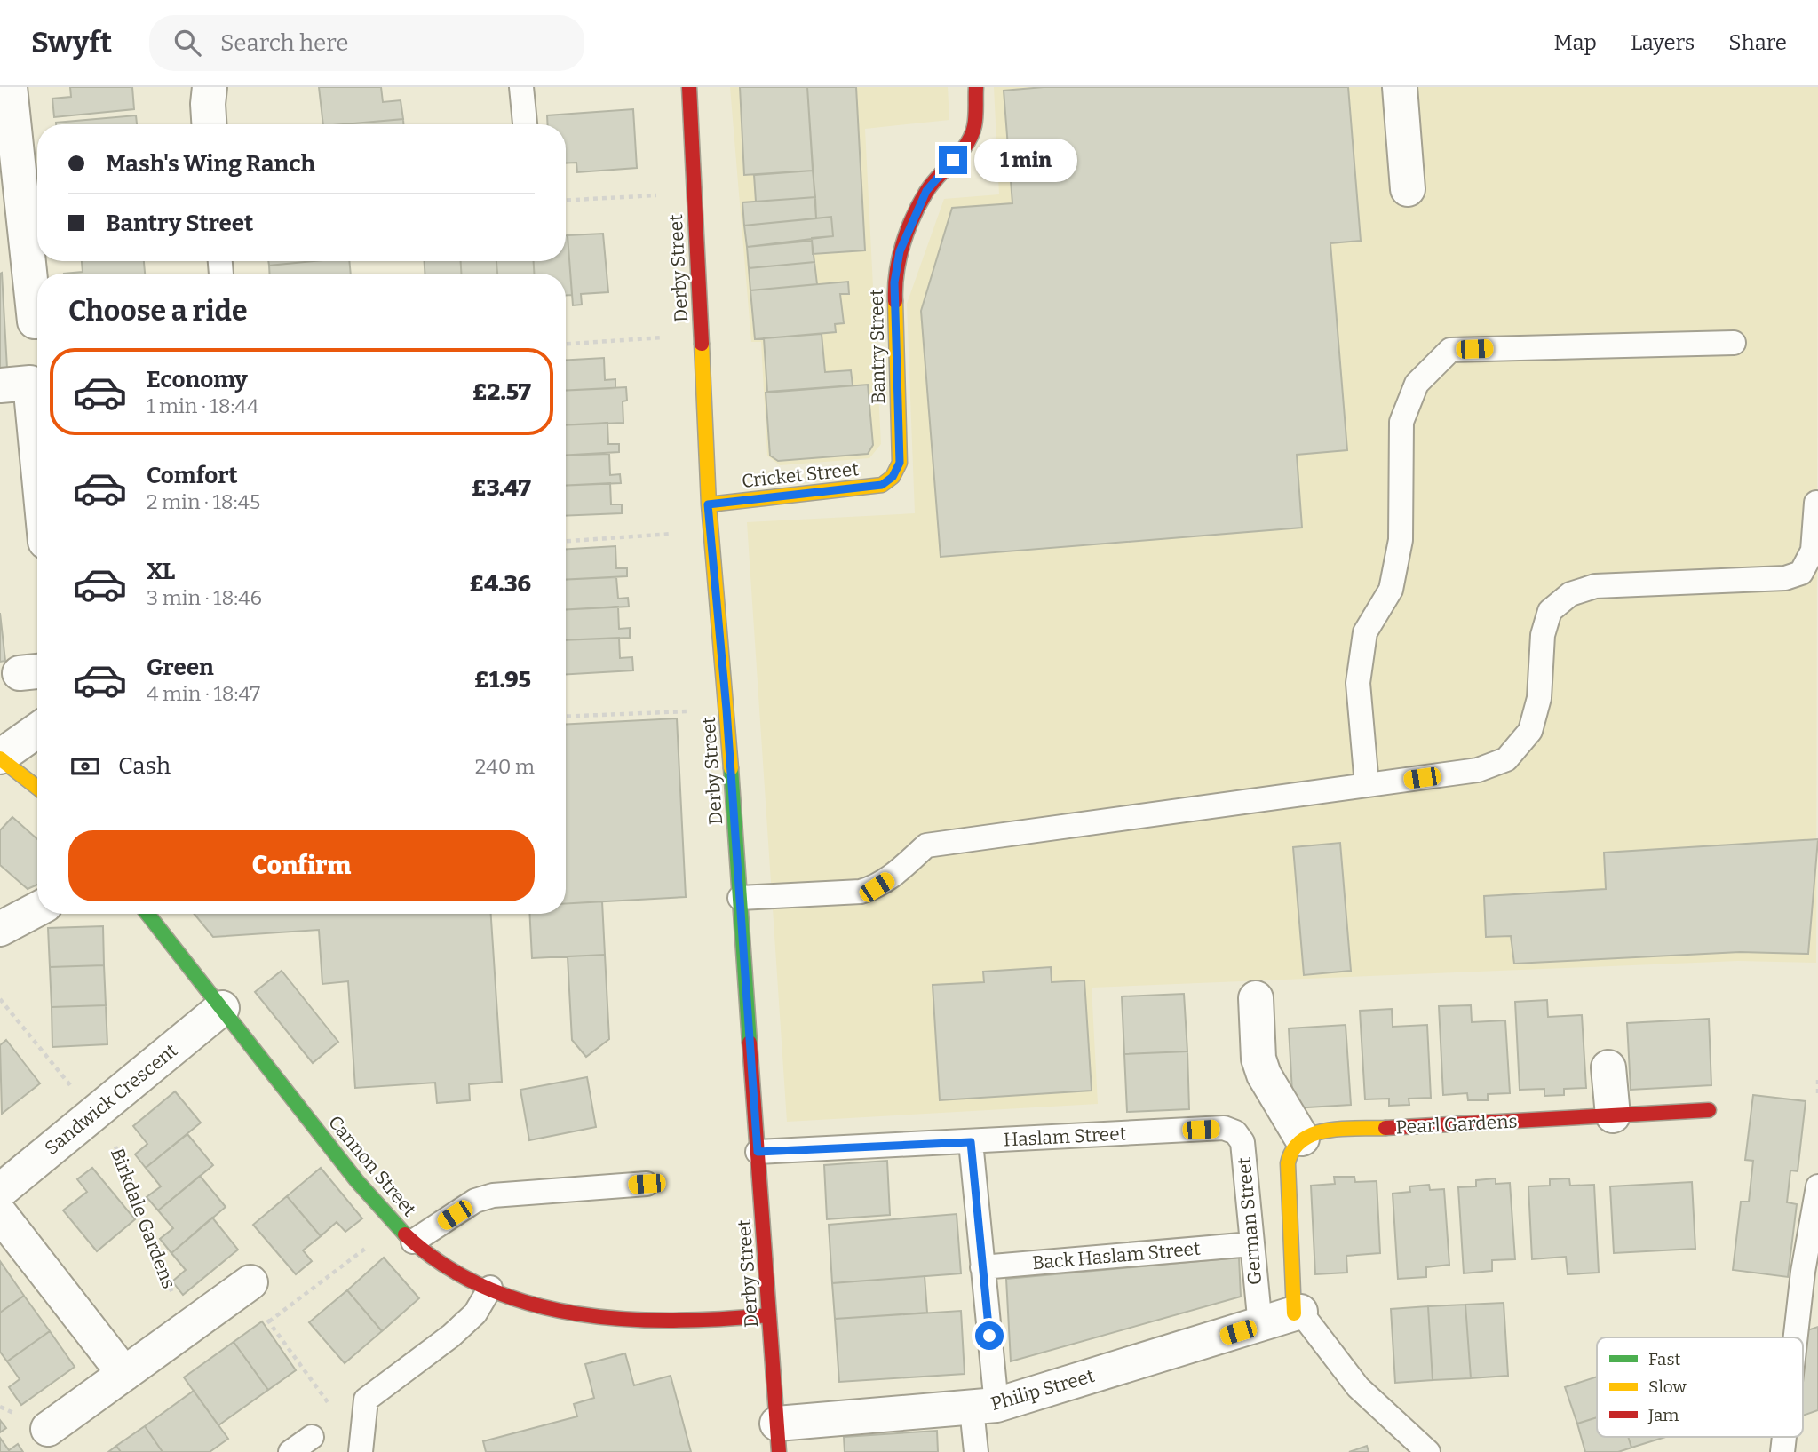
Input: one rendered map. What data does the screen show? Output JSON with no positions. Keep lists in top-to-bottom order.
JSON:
{
  "streets": {
    "street": [
      "Derby Street",
      "Bantry Street",
      "Cricket Street",
      "Sandwick Crescent",
      "Pearl Gardens",
      "Cannon Street",
      "Philip Street"
    ],
    "lane": ["Haslam Street", "German Street", "Back Haslam Street"],
    "path": ["Birkdale Gardens"]
  },
  "crossings": [
    ["Derby Street", "Cricket Street"],
    ["Derby Street", "Haslam Street"],
    ["Derby Street", "Cannon Street"],
    ["Derby Street", "Philip Street"],
    ["Bantry Street", "Cricket Street"],
    ["Sandwick Crescent", "Cannon Street"],
    ["Sandwick Crescent", "Birkdale Gardens"],
    ["Haslam Street", "German Street"],
    ["German Street", "Back Haslam Street"],
    ["German Street", "Philip Street"]
  ],
  "legend": ["Fast", "Slow", "Jam"],
  "page": {
    "header": "Swyft",
    "search": "Search here",
    "nav": ["Map", "Layers", "Share"],
    "banner": ["Mash's Wing Ranch", "Bantry Street"],
    "bubble": "1 min",
    "heading": "Choose a ride",
    "list": [
      {
        "name": "Economy",
        "note": "1 min · 18:44",
        "value": "£2.57"
      },
      {
        "name": "Comfort",
        "note": "2 min · 18:45",
        "value": "£3.47"
      },
      {
        "name": "XL",
        "note": "3 min · 18:46",
        "value": "£4.36"
      },
      {
        "name": "Green",
        "note": "4 min · 18:47",
        "value": "£1.95"
      }
    ],
    "pay": ["Cash", "240 m"],
    "buttons": "Confirm"
  }
}
